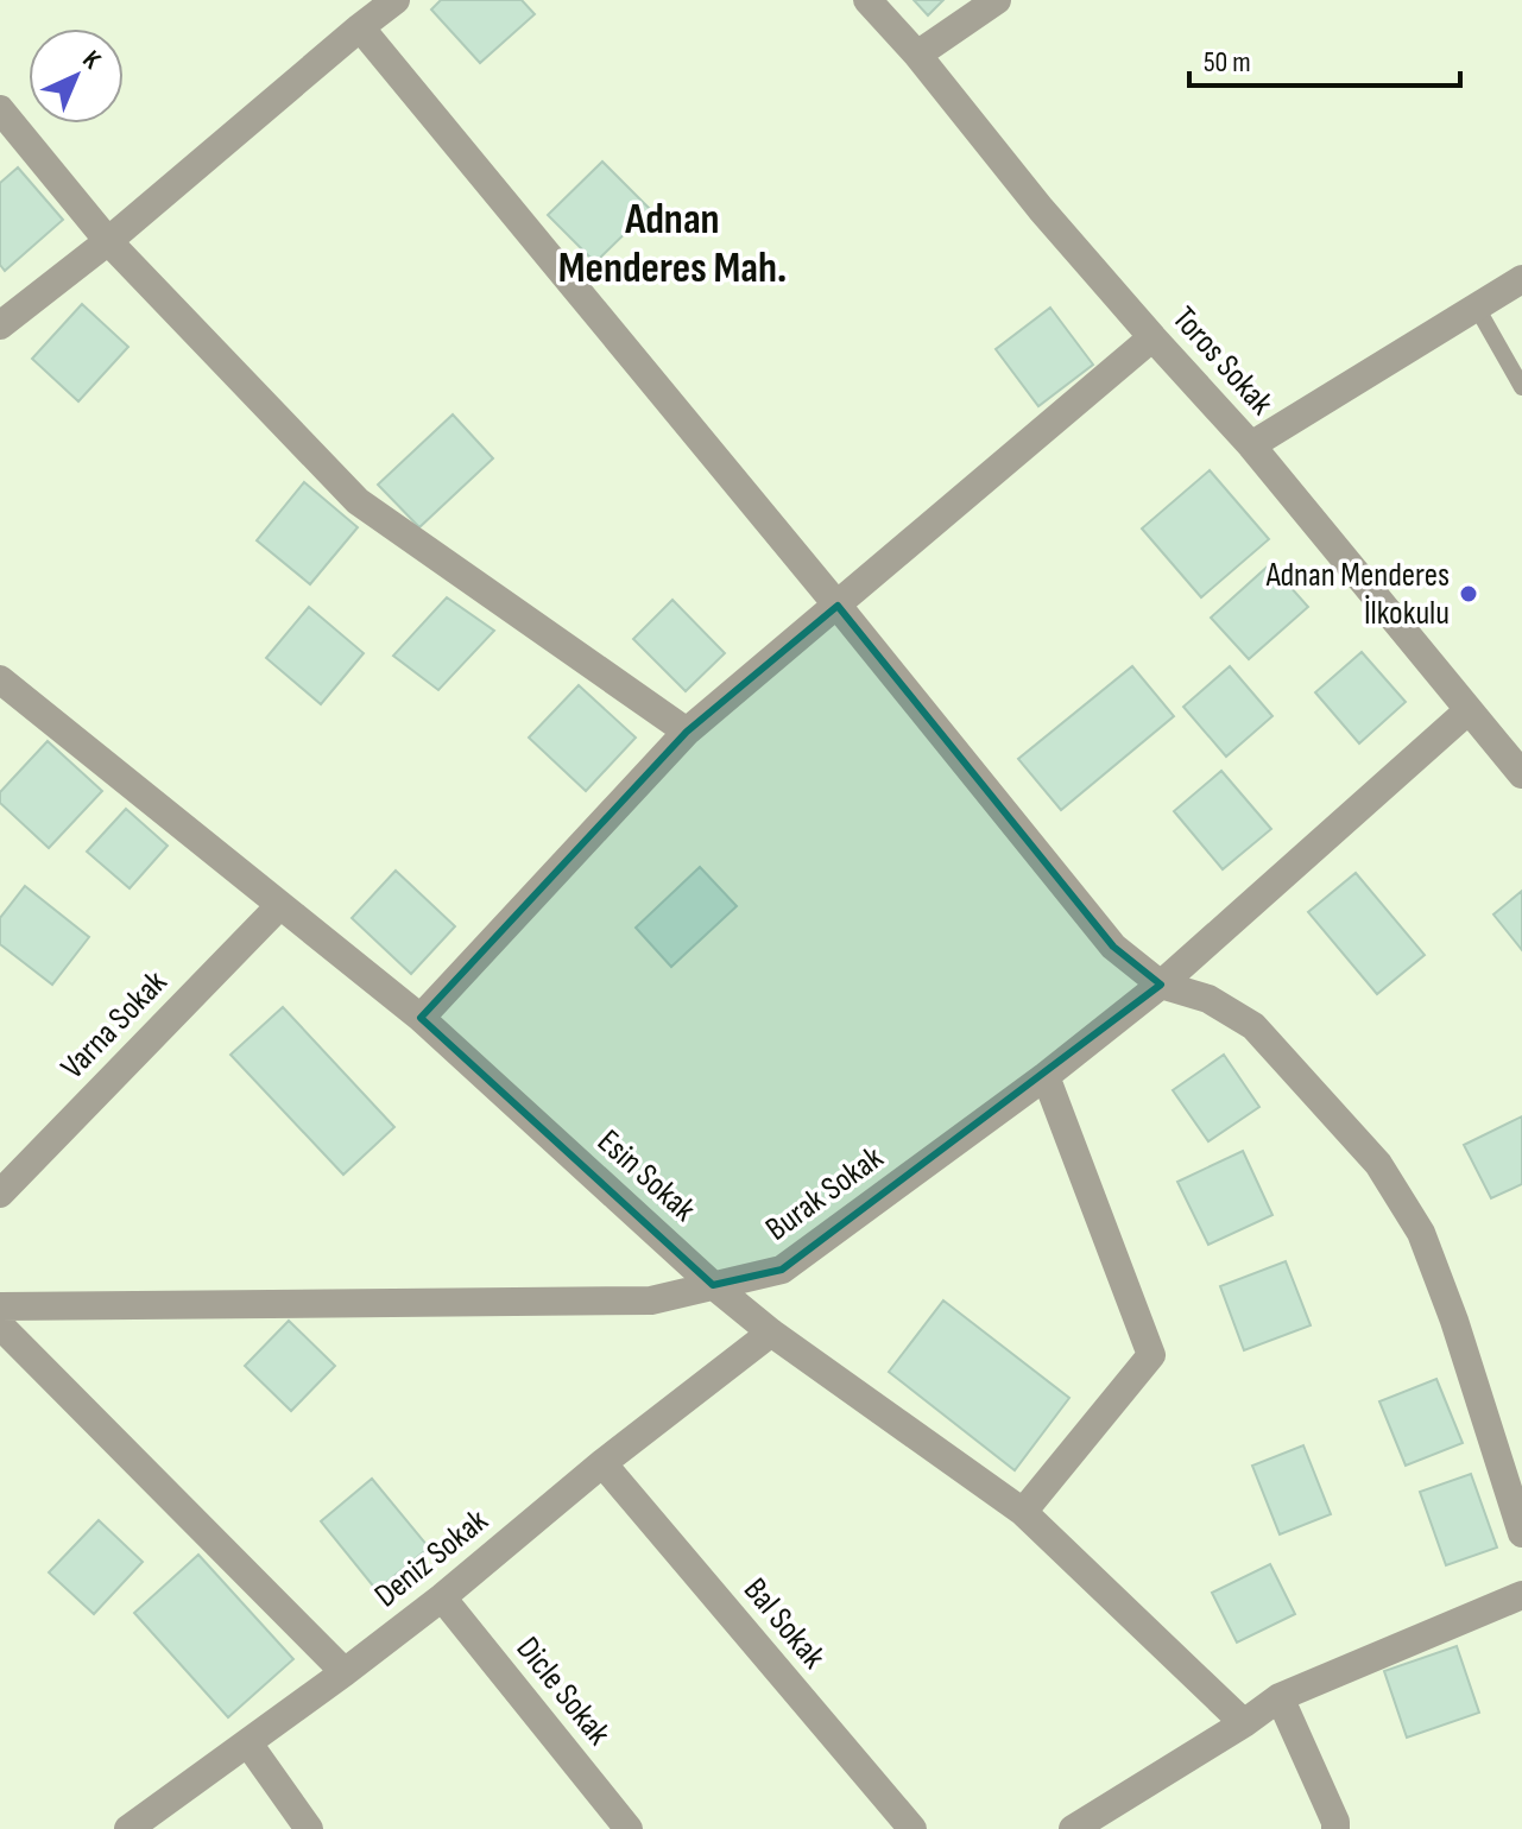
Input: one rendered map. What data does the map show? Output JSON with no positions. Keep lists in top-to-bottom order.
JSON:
{
  "streets": {
    "street": [
      "Toros Sokak",
      "Varna Sokak",
      "Esin Sokak",
      "Burak Sokak",
      "Deniz Sokak",
      "Bal Sokak",
      "Dicle Sokak"
    ]
  },
  "crossings": [
    ["Toros Sokak", "Burak Sokak"],
    ["Varna Sokak", "Esin Sokak"],
    ["Esin Sokak", "Burak Sokak"],
    ["Esin Sokak", "Deniz Sokak"],
    ["Deniz Sokak", "Bal Sokak"],
    ["Deniz Sokak", "Dicle Sokak"]
  ],
  "districts": ["Adnan Menderes Mah."],
  "places": ["Adnan Menderes İlkokulu"],
  "scale_bar": "50 m",
  "north": "top right"
}
